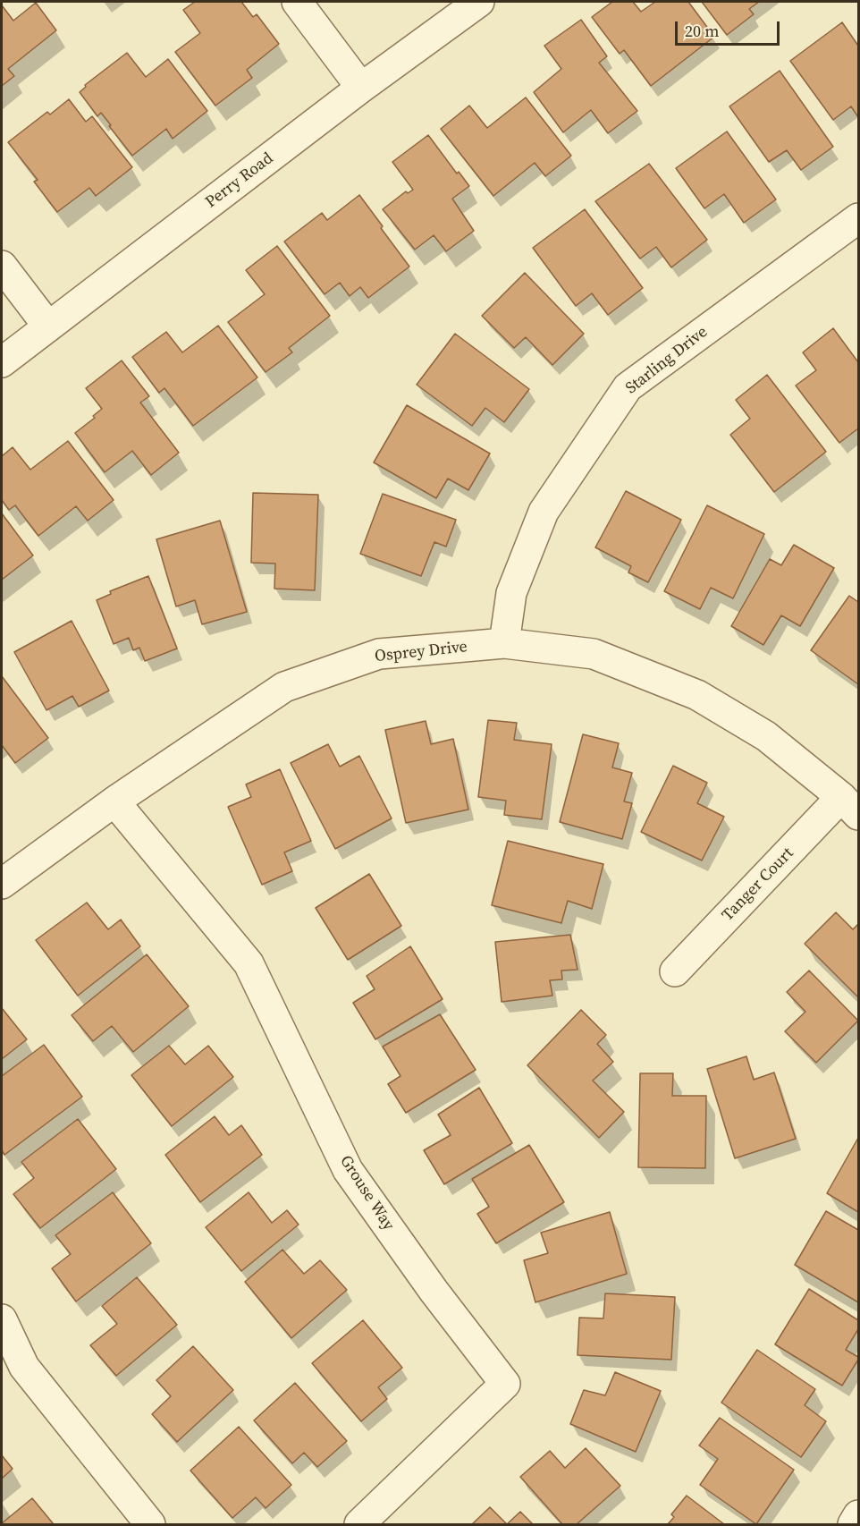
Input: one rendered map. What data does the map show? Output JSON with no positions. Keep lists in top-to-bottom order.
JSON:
{
  "streets": {
    "street": [
      "Perry Road",
      "Starling Drive",
      "Osprey Drive",
      "Tanger Court",
      "Grouse Way"
    ]
  },
  "crossings": [
    ["Starling Drive", "Osprey Drive"],
    ["Osprey Drive", "Tanger Court"],
    ["Osprey Drive", "Grouse Way"]
  ],
  "scale_bar": "20 m"
}
